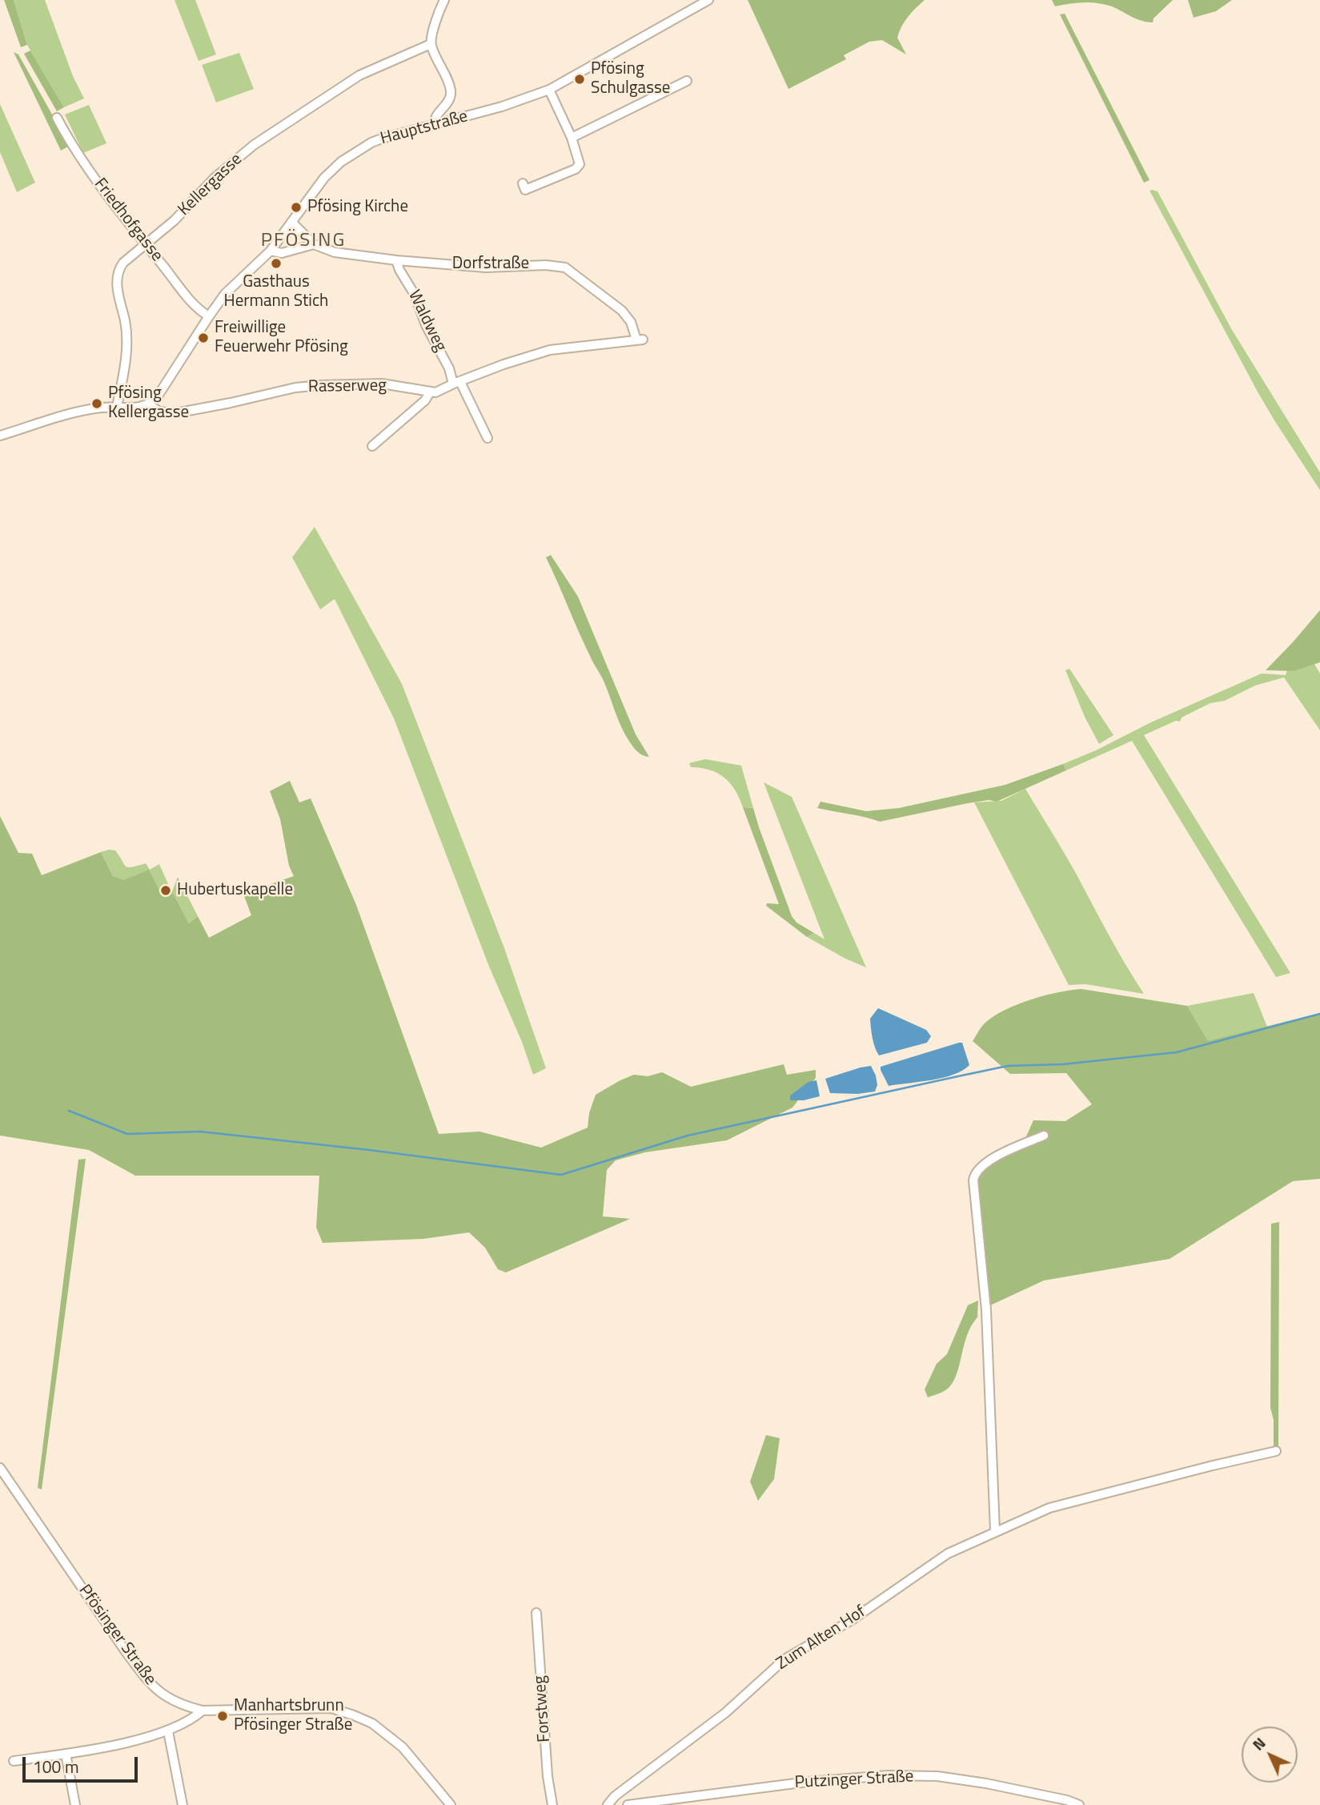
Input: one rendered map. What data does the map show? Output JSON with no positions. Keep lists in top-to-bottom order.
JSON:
{
  "streets": {
    "street": [
      "Hauptstraße",
      "Kellergasse",
      "Friedhofgasse",
      "Dorfstraße",
      "Waldweg",
      "Rasserweg",
      "Pfösinger Straße",
      "Zum Alten Hof",
      "Forstweg",
      "Putzinger Straße"
    ]
  },
  "crossings": [
    ["Hauptstraße", "Friedhofgasse"],
    ["Hauptstraße", "Dorfstraße"],
    ["Hauptstraße", "Rasserweg"],
    ["Kellergasse", "Friedhofgasse"],
    ["Dorfstraße", "Waldweg"],
    ["Dorfstraße", "Rasserweg"],
    ["Waldweg", "Rasserweg"]
  ],
  "districts": ["PFÖSING"],
  "places": [
    "Pfösing Schulgasse",
    "Pfösing Kirche",
    "Gasthaus Hermann Stich",
    "Freiwillige Feuerwehr Pfösing",
    "Pfösing Kellergasse",
    "Hubertuskapelle",
    "Manhartsbrunn Pfösinger Straße"
  ],
  "scale_bar": "100 m",
  "north": "top left"
}
